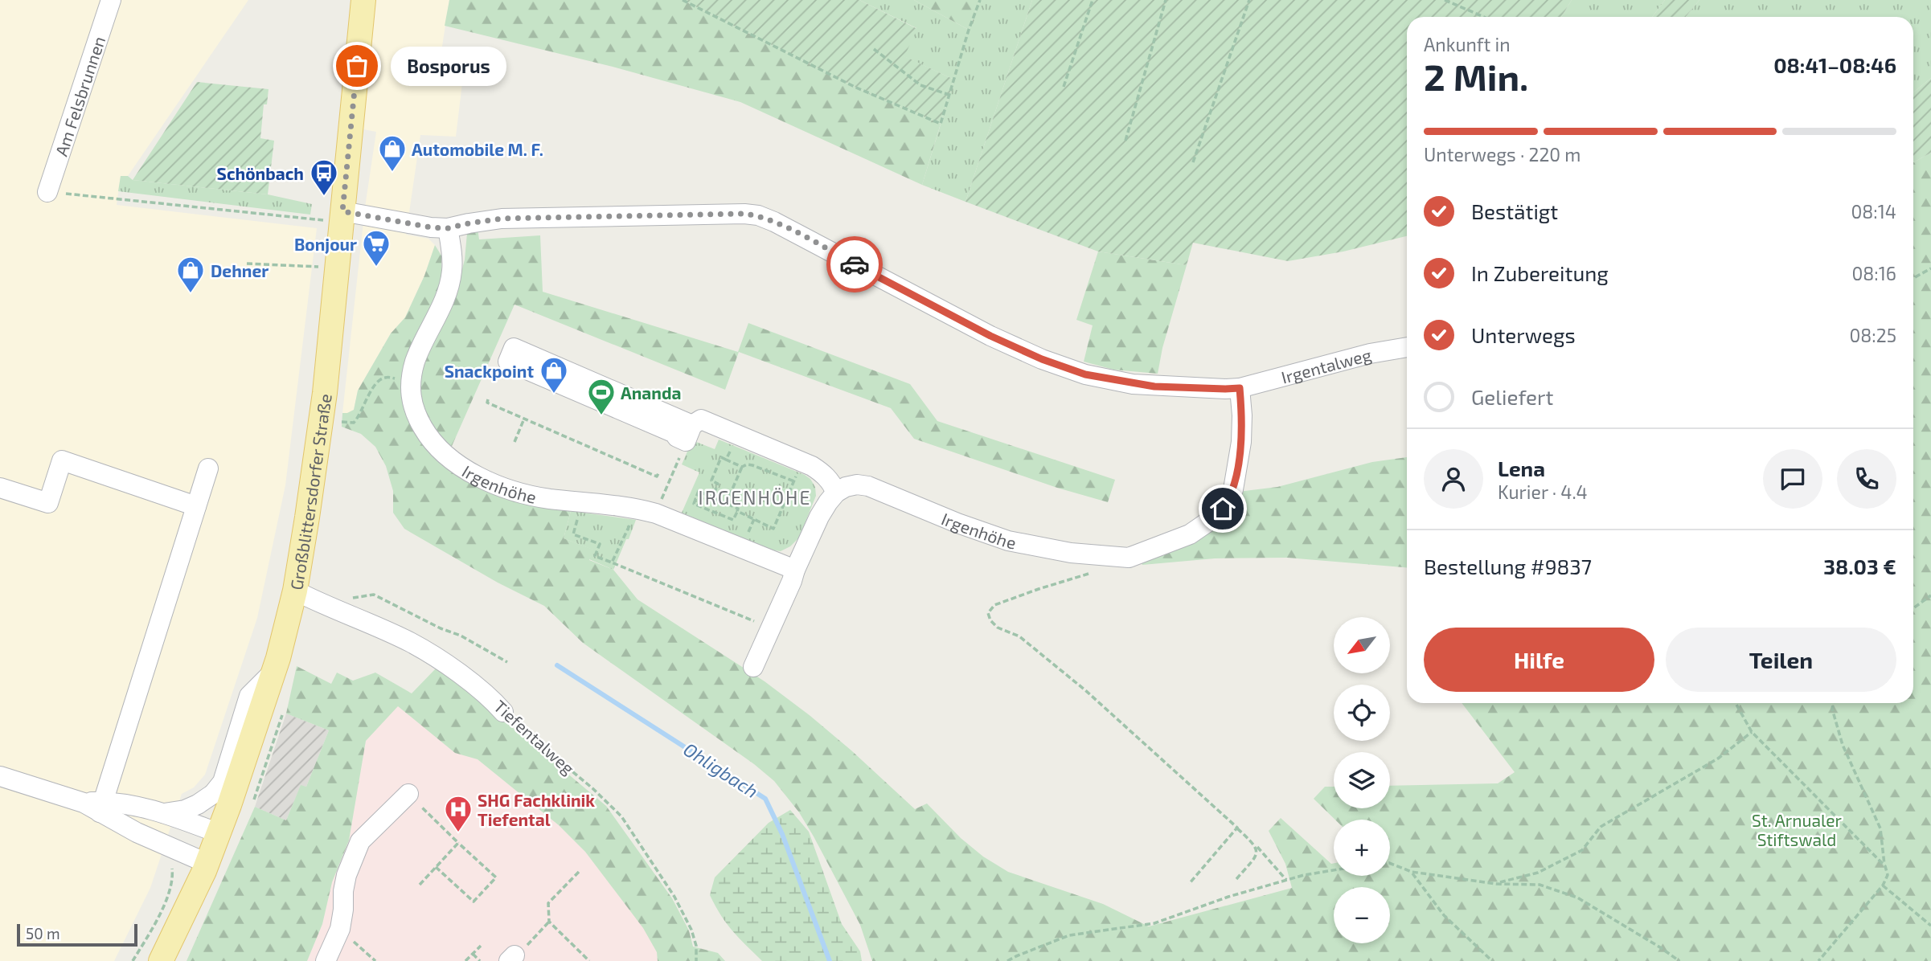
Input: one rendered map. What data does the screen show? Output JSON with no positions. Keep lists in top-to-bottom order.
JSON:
{
  "streets": {
    "main road": ["Großblittersdorfer Straße"],
    "street": [
      "Am Felsbrunnen",
      "Irgentalweg",
      "Irgenhöhe",
      "Tiefentalweg"
    ]
  },
  "crossings": [
    ["Irgentalweg", "Irgenhöhe"],
    ["Irgentalweg", "Großblittersdorfer Straße"],
    ["Großblittersdorfer Straße", "Tiefentalweg"]
  ],
  "districts": ["IRGENHÖHE"],
  "water": ["Ohligbach"],
  "parks": ["St. Arnualer Stiftswald"],
  "places": {
    "other": ["Bosporus"],
    "shop": ["Automobile M. F.", "Dehner", "Snackpoint"],
    "bus stop": ["Schönbach"],
    "supermarket": ["Bonjour"],
    "sports": ["Ananda"],
    "hospital": ["SHG Fachklinik Tiefental"]
  },
  "scale_bar": "50 m",
  "north": "bottom left",
  "page": {
    "heading": ["2 Min.", "Ankunft in", "08:41–08:46"],
    "panel": [
      "Lena",
      "Kurier · 4.4",
      "Bestellung #9837",
      "38.03 €"
    ],
    "bubble": "Bosporus",
    "bar": "Unterwegs · 220 m",
    "list": [
      ["Bestätigt", "08:14"],
      ["In Zubereitung", "08:16"],
      ["Unterwegs", "08:25"],
      "Geliefert"
    ],
    "buttons": ["Hilfe", "Teilen"],
    "map_buttons": ["+", "−"],
    "scale": "50 m"
  }
}
